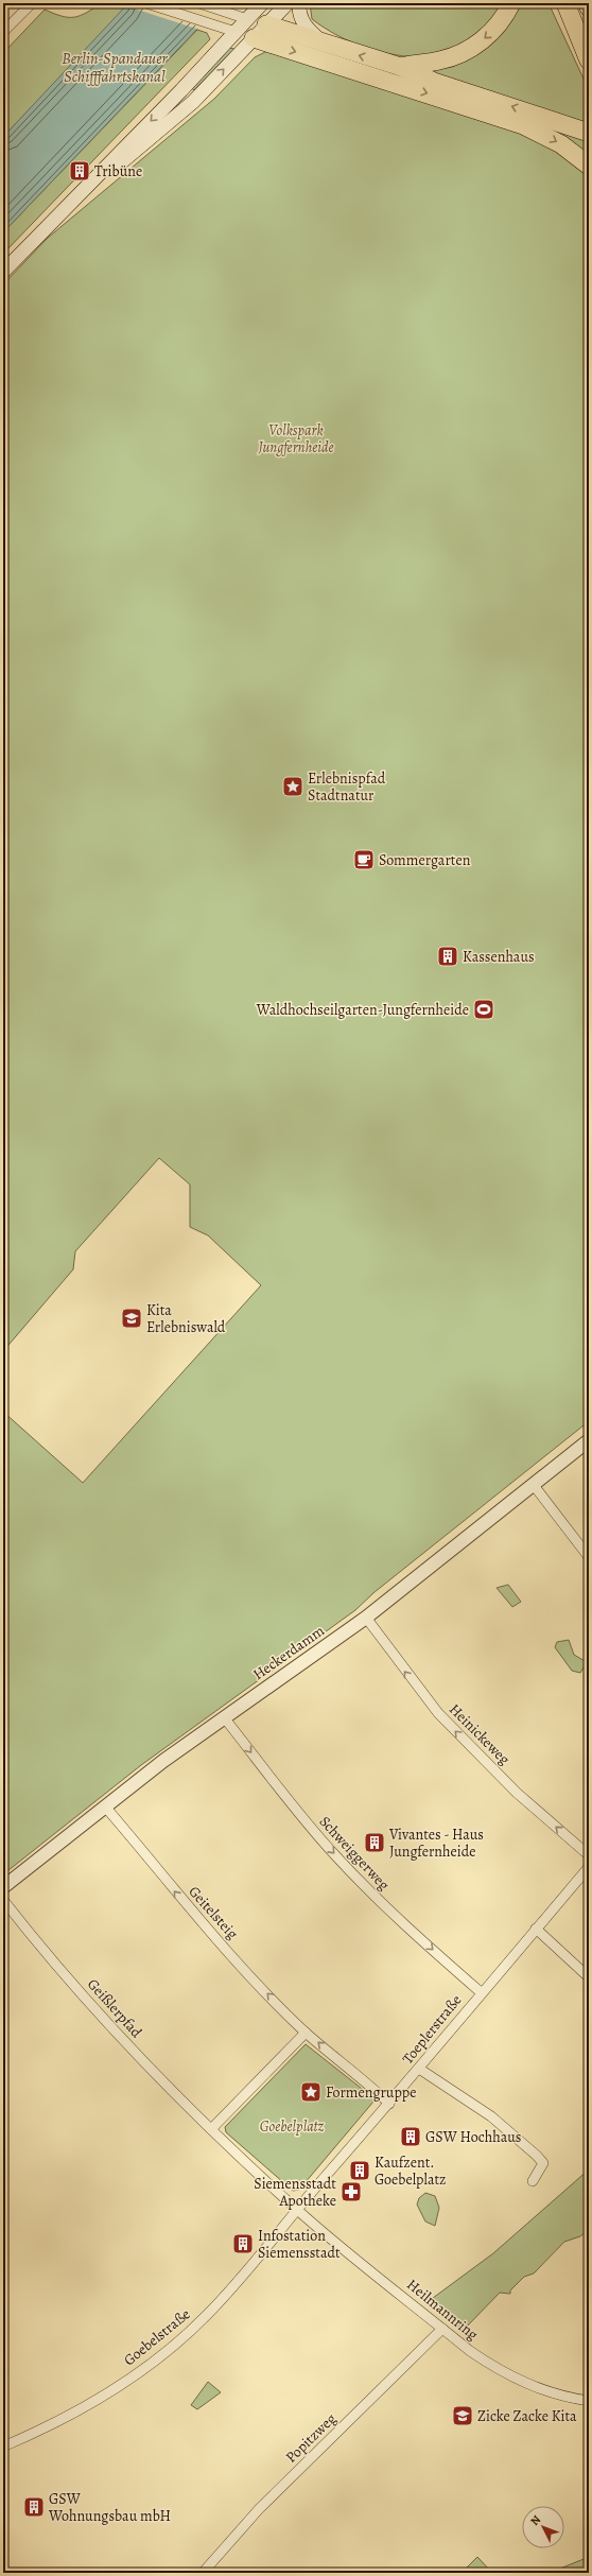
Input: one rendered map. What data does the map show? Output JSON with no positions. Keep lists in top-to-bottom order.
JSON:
{
  "streets": {
    "street": [
      "Heckerdamm",
      "Heinickeweg",
      "Schweiggerweg",
      "Geitelsteig",
      "Geißlerpfad",
      "Toeplerstraße",
      "Heilmannring",
      "Goebelstraße",
      "Popitzweg"
    ]
  },
  "crossings": [
    ["Heckerdamm", "Heinickeweg"],
    ["Heckerdamm", "Schweiggerweg"],
    ["Heckerdamm", "Geitelsteig"],
    ["Schweiggerweg", "Toeplerstraße"],
    ["Toeplerstraße", "Heilmannring"],
    ["Toeplerstraße", "Goebelstraße"],
    ["Heilmannring", "Goebelstraße"],
    ["Heilmannring", "Popitzweg"]
  ],
  "one_way": ["Heinickeweg", "Schweiggerweg", "Geitelsteig"],
  "water": ["Berlin-Spandauer Schifffahrtskanal"],
  "parks": ["Volkspark Jungfernheide", "Goebelplatz"],
  "places": {
    "building": [
      "Tribüne",
      "Kassenhaus",
      "Vivantes - Haus Jungfernheide",
      "GSW Hochhaus",
      "Kaufzent. Goebelplatz",
      "Infostation Siemensstadt",
      "GSW Wohnungsbau mbH"
    ],
    "place": ["Erlebnispfad Stadtnatur", "Formengruppe"],
    "cafe": ["Sommergarten"],
    "sports": ["Waldhochseilgarten-Jungfernheide"],
    "school or university": ["Kita Erlebniswald", "Zicke Zacke Kita"],
    "pharmacy": ["Siemensstadt Apotheke"]
  },
  "north": "top left"
}
